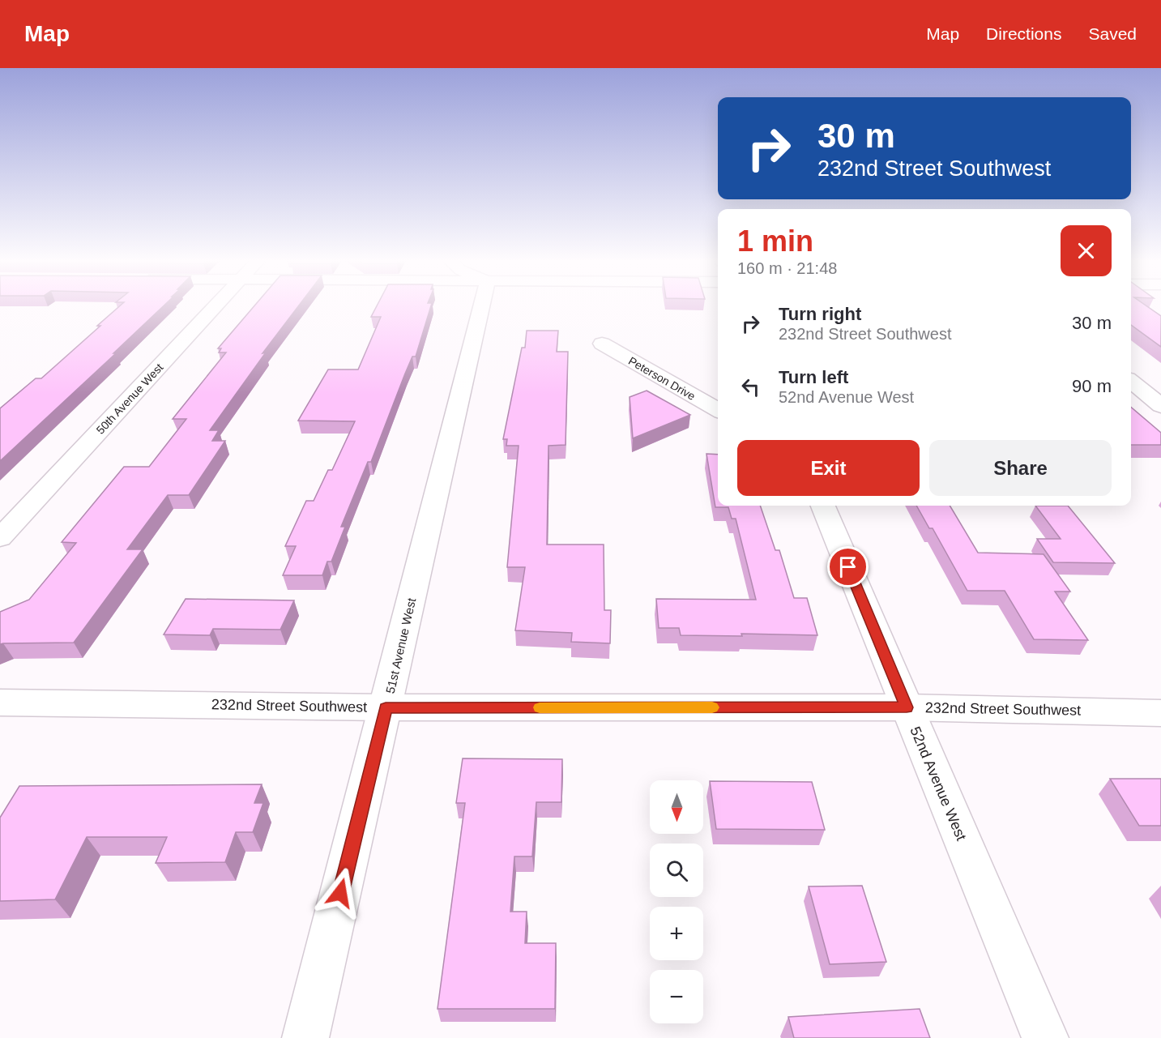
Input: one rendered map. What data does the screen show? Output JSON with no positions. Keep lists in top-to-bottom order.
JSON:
{
  "streets": {
    "street": [
      "Peterson Drive",
      "50th Avenue West",
      "51st Avenue West",
      "232nd Street Southwest",
      "52nd Avenue West"
    ]
  },
  "crossings": [
    ["51st Avenue West", "232nd Street Southwest"],
    ["232nd Street Southwest", "52nd Avenue West"]
  ],
  "north": "bottom",
  "page": {
    "header": "Map",
    "nav": ["Map", "Directions", "Saved"],
    "turn": ["30 m", "232nd Street Southwest"],
    "heading": ["1 min", "160 m · 21:48"],
    "list": [
      {
        "name": "Turn right",
        "note": "232nd Street Southwest",
        "value": "30 m"
      },
      {
        "name": "Turn left",
        "note": "52nd Avenue West",
        "value": "90 m"
      }
    ],
    "buttons": ["Exit", "Share"],
    "map_buttons": ["+", "−"]
  }
}
